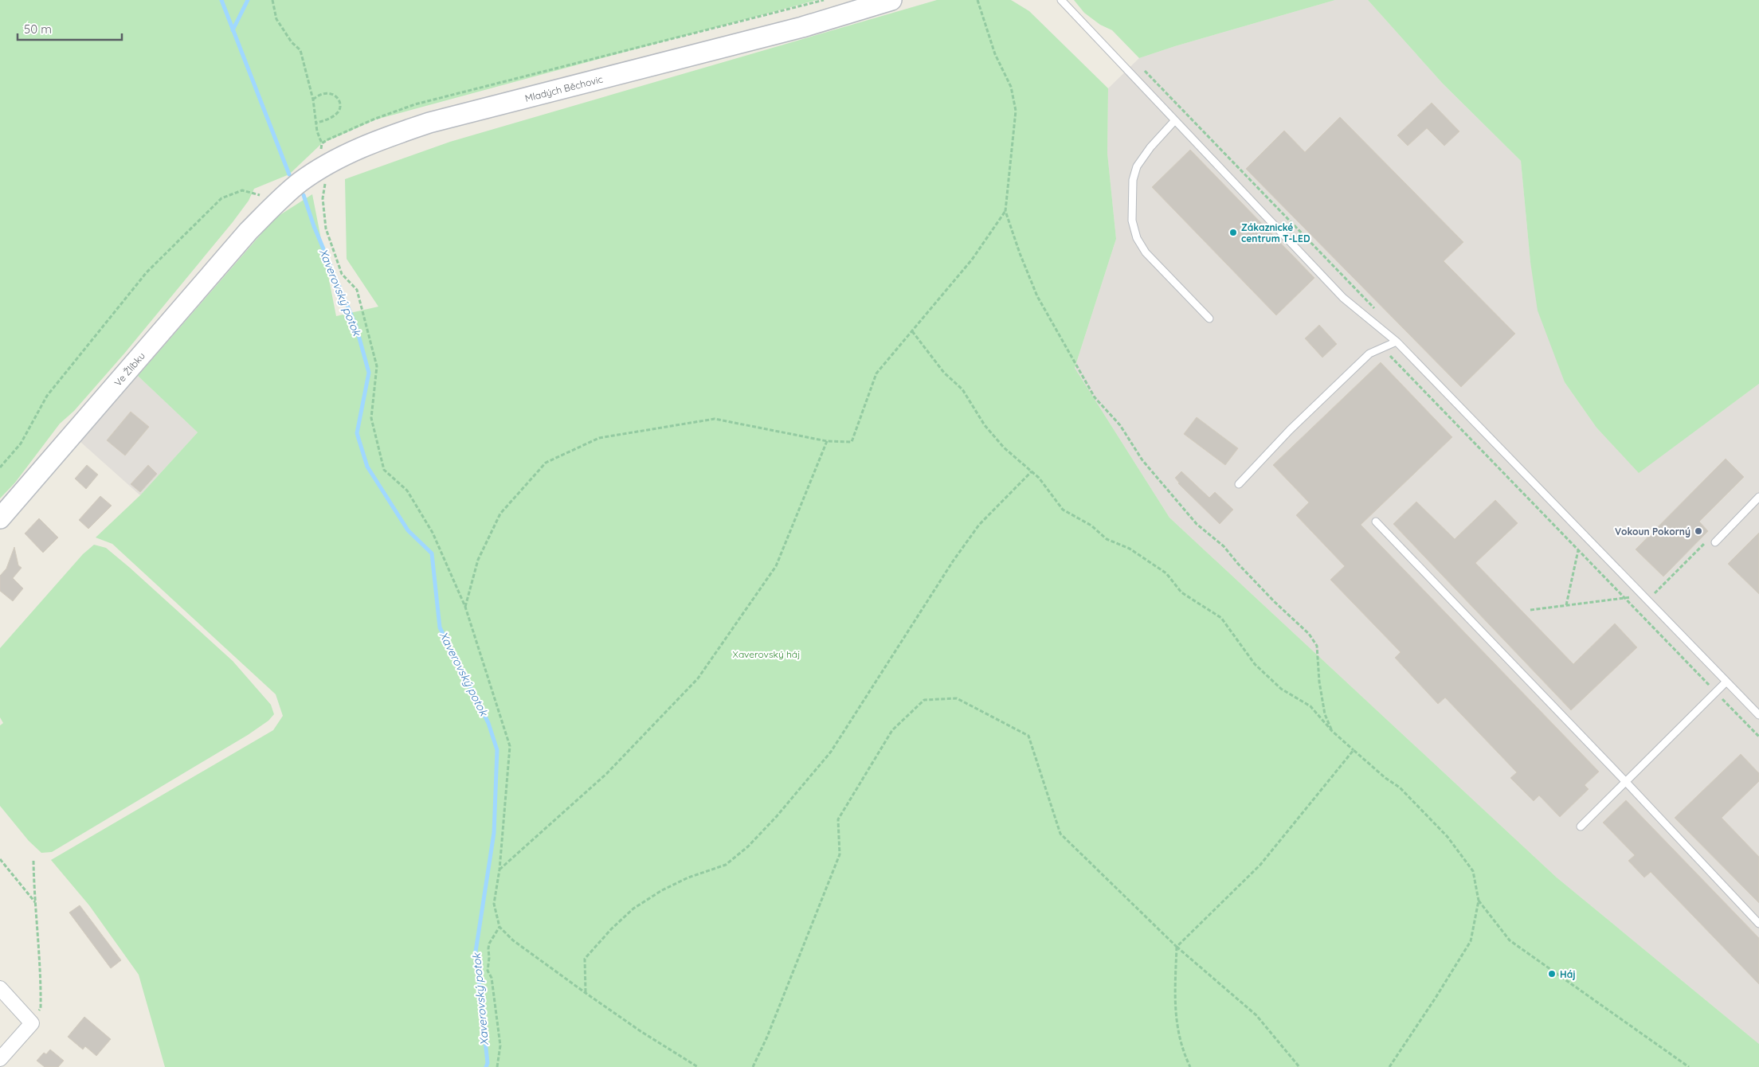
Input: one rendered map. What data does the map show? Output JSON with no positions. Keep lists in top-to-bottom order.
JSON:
{
  "streets": {
    "street": ["Mladých Běchovic", "Ve Žlíbku"]
  },
  "crossings": [
    ["Mladých Běchovic", "Ve Žlíbku"]
  ],
  "water": ["Xaverovský potok"],
  "parks": ["Xaverovský háj"],
  "places": ["Zákaznické centrum T-LED", "Vokoun Pokorný", "Háj"],
  "scale_bar": "50 m"
}
